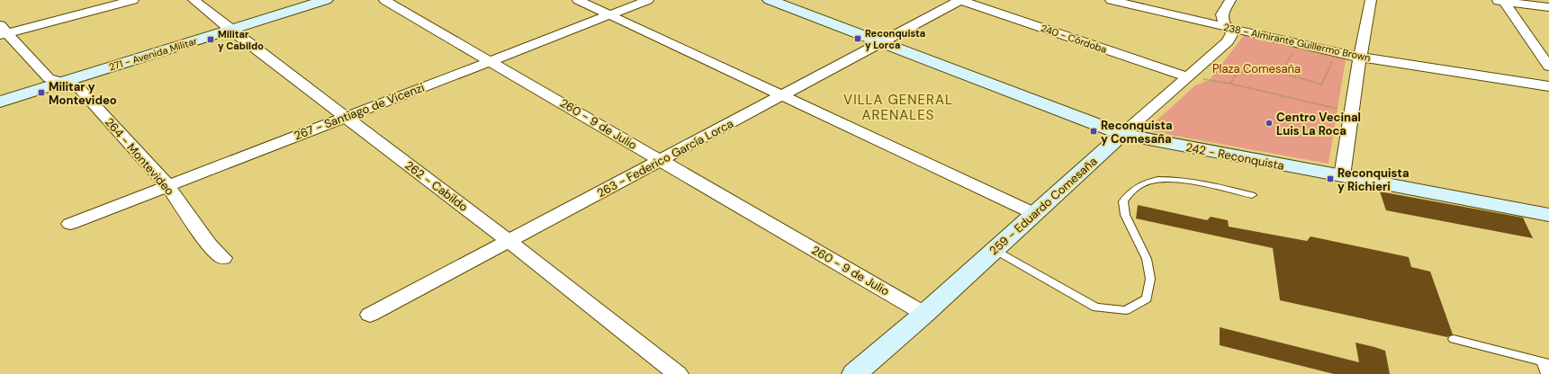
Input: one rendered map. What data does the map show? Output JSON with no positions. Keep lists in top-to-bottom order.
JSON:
{
  "streets": {
    "street": [
      "240 - Córdoba",
      "238 - Almirante Guillermo Brown",
      "271 - Avenida Militar",
      "267 - Santiago de Vicenzi",
      "260 - 9 de Julio",
      "264 - Montevideo",
      "242 - Reconquista",
      "263 - Federico García Lorca",
      "262 - Cabildo",
      "259 - Eduardo Comesaña"
    ]
  },
  "crossings": [
    ["240 - Córdoba", "263 - Federico García Lorca"],
    ["240 - Córdoba", "259 - Eduardo Comesaña"],
    ["238 - Almirante Guillermo Brown", "259 - Eduardo Comesaña"],
    ["271 - Avenida Militar", "264 - Montevideo"],
    ["271 - Avenida Militar", "262 - Cabildo"],
    ["267 - Santiago de Vicenzi", "260 - 9 de Julio"],
    ["267 - Santiago de Vicenzi", "264 - Montevideo"],
    ["267 - Santiago de Vicenzi", "262 - Cabildo"],
    ["260 - 9 de Julio", "263 - Federico García Lorca"],
    ["260 - 9 de Julio", "259 - Eduardo Comesaña"],
    ["242 - Reconquista", "263 - Federico García Lorca"],
    ["242 - Reconquista", "259 - Eduardo Comesaña"],
    ["263 - Federico García Lorca", "262 - Cabildo"]
  ],
  "districts": ["VILLA GENERAL ARENALES"],
  "parks": ["Plaza Comesaña"],
  "places": {
    "transit": [
      "Reconquista y Lorca",
      "Militar y Cabildo",
      "Militar y Montevideo",
      "Reconquista y Comesaña",
      "Reconquista y Richieri"
    ],
    "other": ["Centro Vecinal Luis La Roca"]
  }
}
